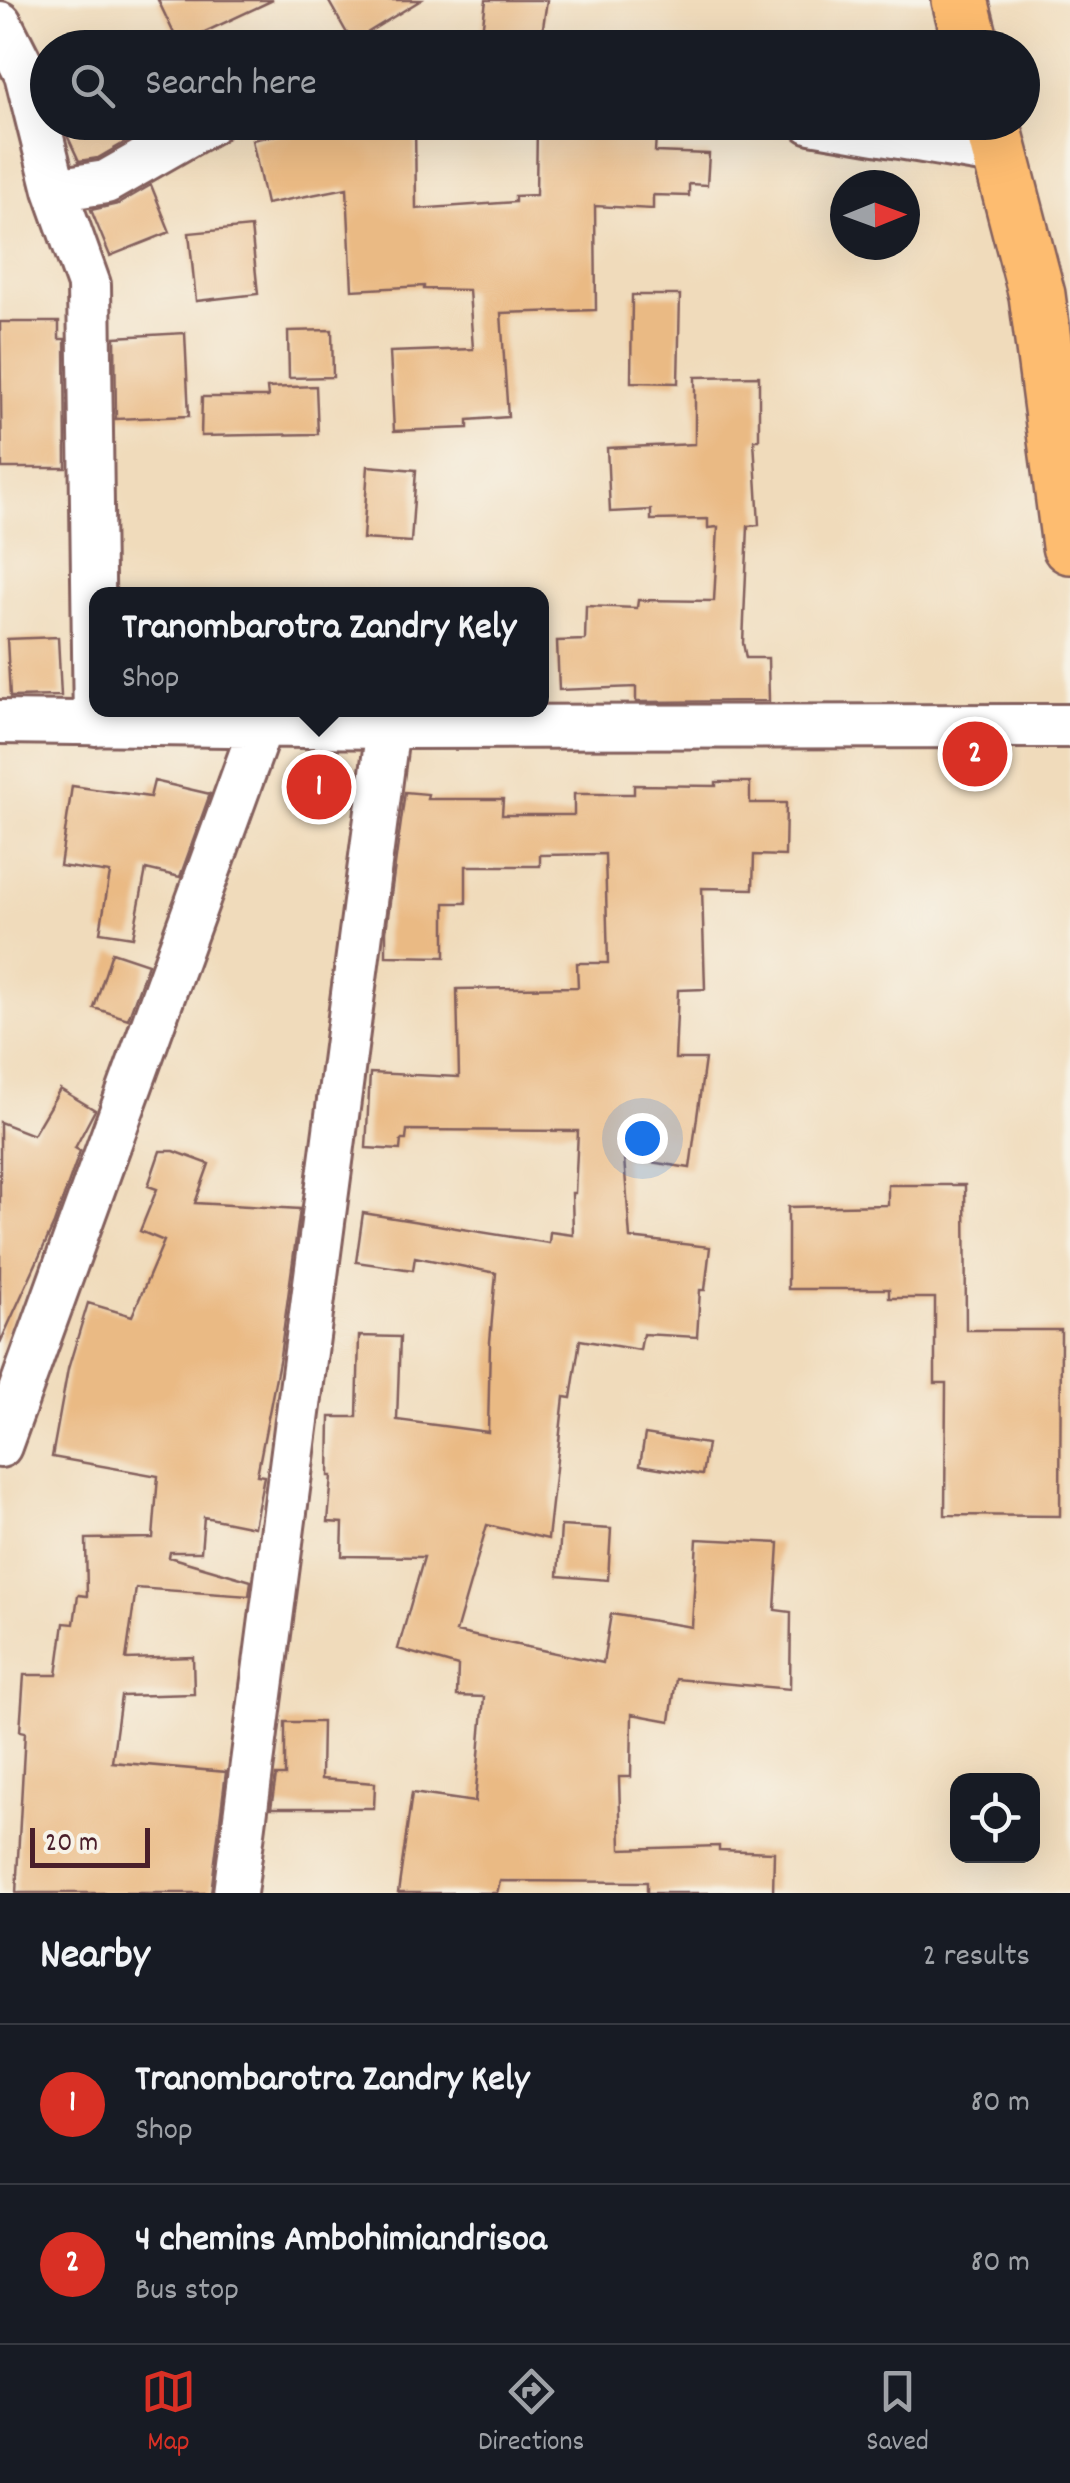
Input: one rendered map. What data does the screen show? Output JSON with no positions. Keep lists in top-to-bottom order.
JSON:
{
  "scale_bar": "20 m",
  "north": "right",
  "page": {
    "search": "Search here",
    "popup": ["Tranombarotra Zandry Kely", "Shop"],
    "pins": ["2", "1"],
    "scale": "20 m",
    "heading": ["Nearby", "2 results"],
    "list": [
      {
        "mark": "1",
        "name": "Tranombarotra Zandry Kely",
        "note": "Shop",
        "value": "80 m"
      },
      {
        "mark": "2",
        "name": "4 chemins Ambohimiandrisoa",
        "note": "Bus stop",
        "value": "80 m"
      }
    ],
    "nav": ["Map", "Directions", "Saved"]
  }
}
